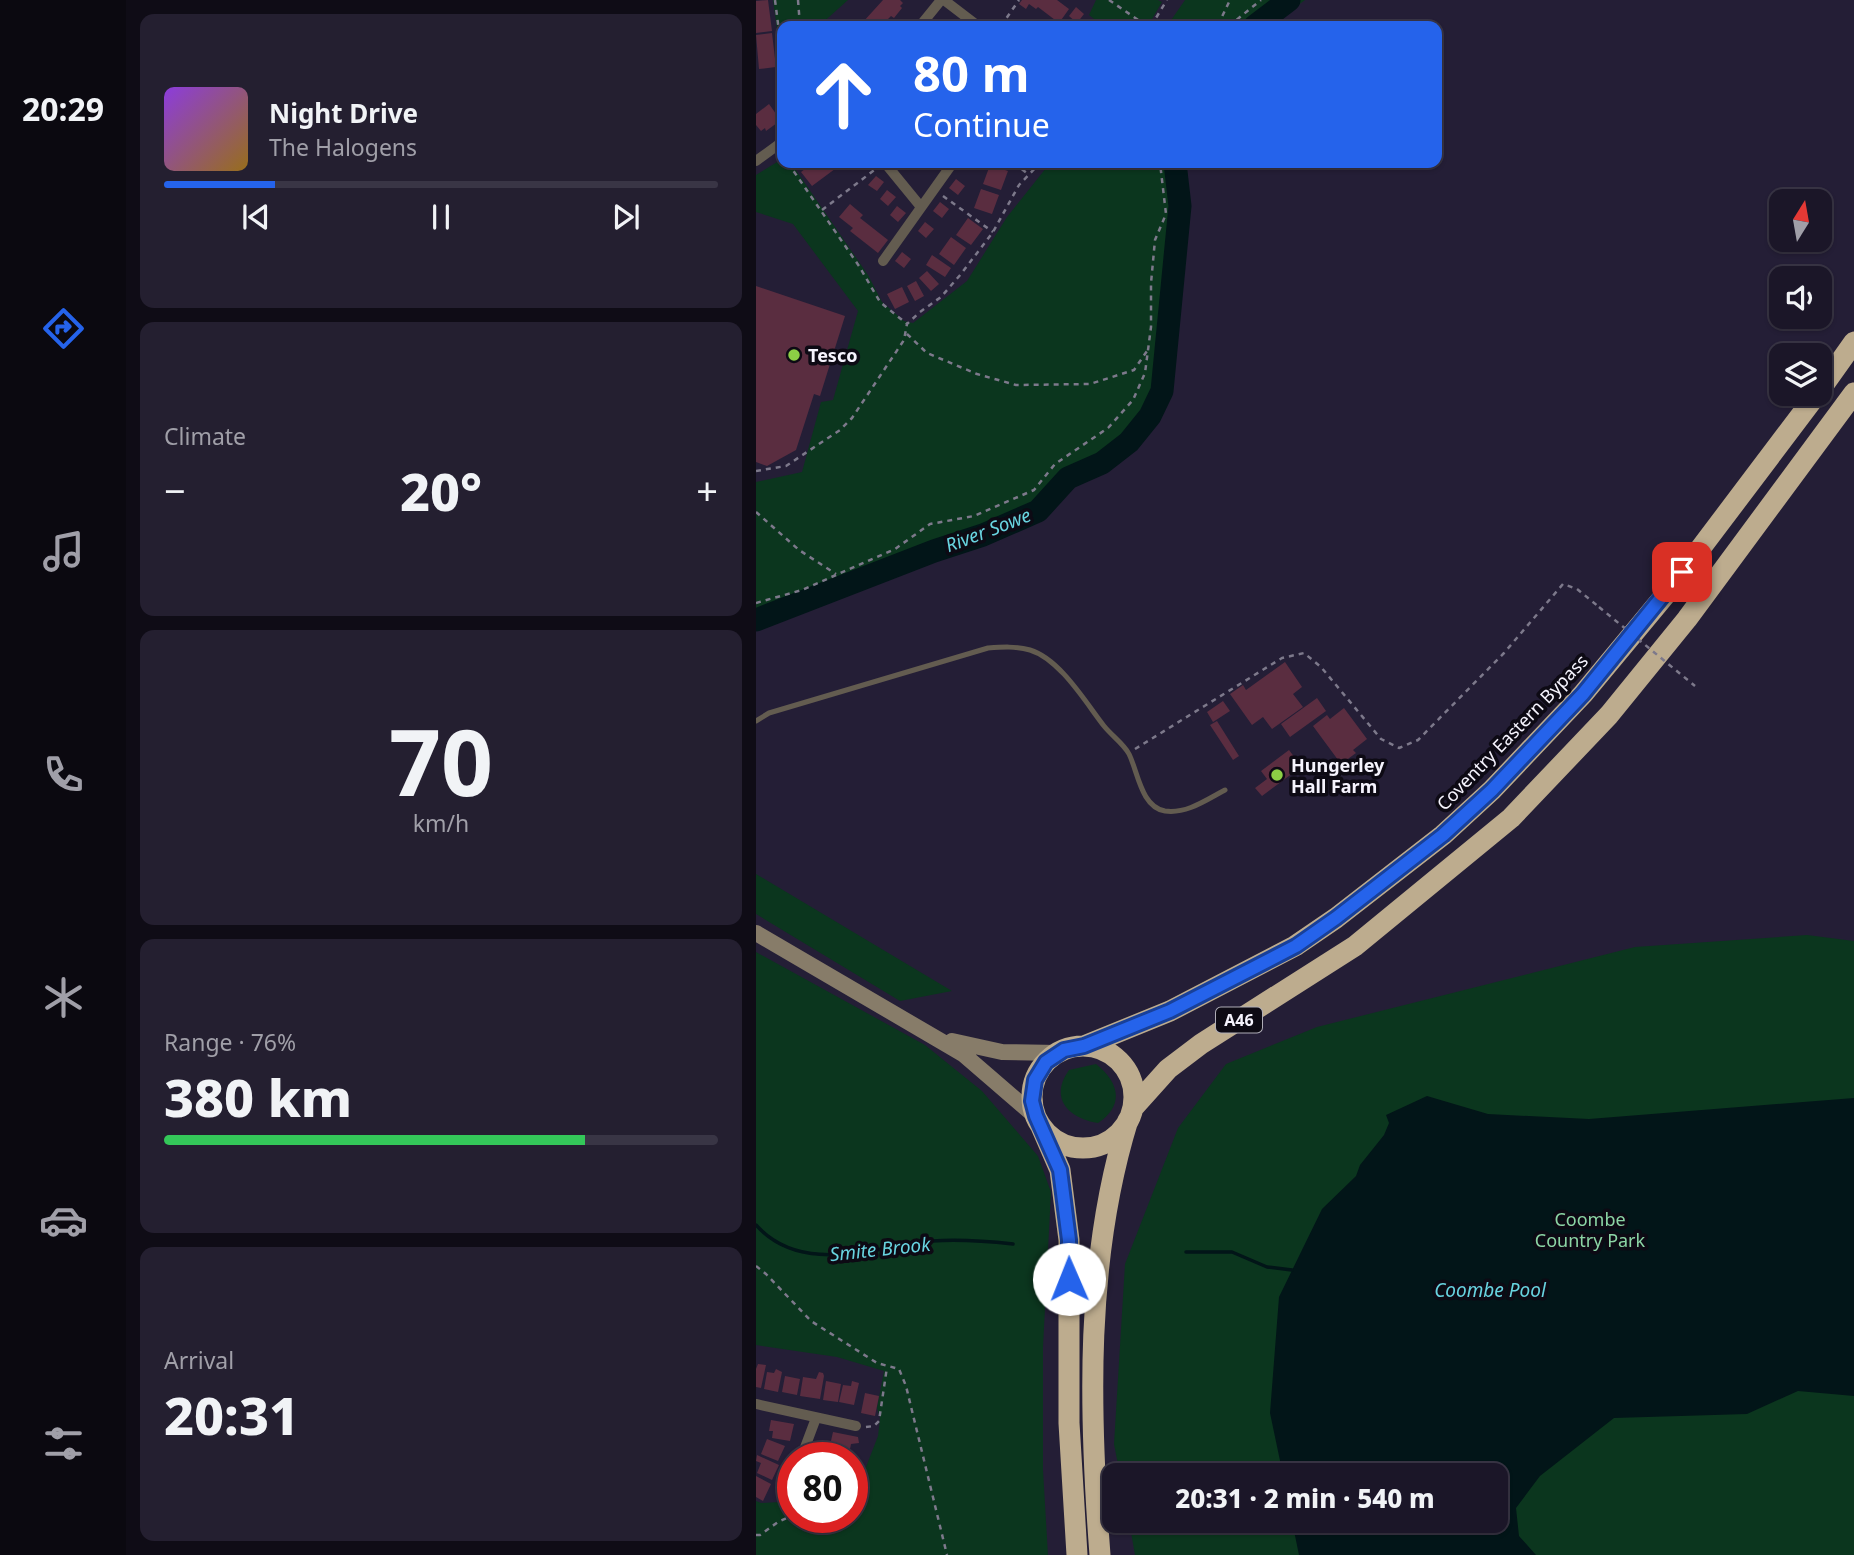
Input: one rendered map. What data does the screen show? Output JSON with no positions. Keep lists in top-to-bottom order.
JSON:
{
  "streets": {
    "highway": ["Coventry Eastern Bypass", "A46"]
  },
  "crossings": [
    ["Coventry Eastern Bypass", "A46"]
  ],
  "water": ["River Sowe", "Smite Brook", "Coombe Pool"],
  "parks": ["Coombe Country Park"],
  "places": ["Tesco", "Hungerley Hall Farm"],
  "north": "top",
  "page": {
    "tabs": "20:29",
    "turn": ["80 m", "Continue"],
    "song": ["Night Drive", "The Halogens"],
    "tile": [
      "Climate",
      ["70", "km/h"],
      ["Range · 76%", "380 km"],
      ["Arrival", "20:31"]
    ],
    "heat": ["−", "20°", "+"],
    "limit": "80",
    "trip": "20:31 · 2 min · 540 m"
  }
}
